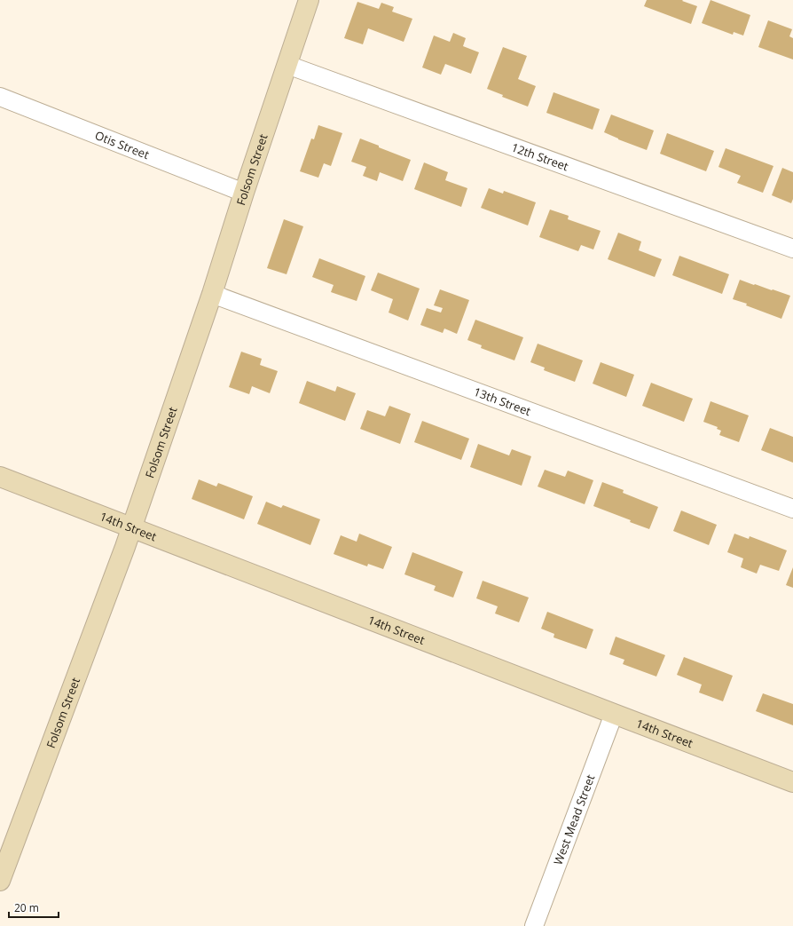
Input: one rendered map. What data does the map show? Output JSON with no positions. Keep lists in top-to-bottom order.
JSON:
{
  "streets": {
    "street": [
      "Otis Street",
      "12th Street",
      "Folsom Street",
      "13th Street",
      "14th Street",
      "West Mead Street"
    ]
  },
  "crossings": [
    ["Otis Street", "Folsom Street"],
    ["12th Street", "Folsom Street"],
    ["Folsom Street", "13th Street"],
    ["Folsom Street", "14th Street"],
    ["14th Street", "West Mead Street"]
  ],
  "scale_bar": "20 m"
}
